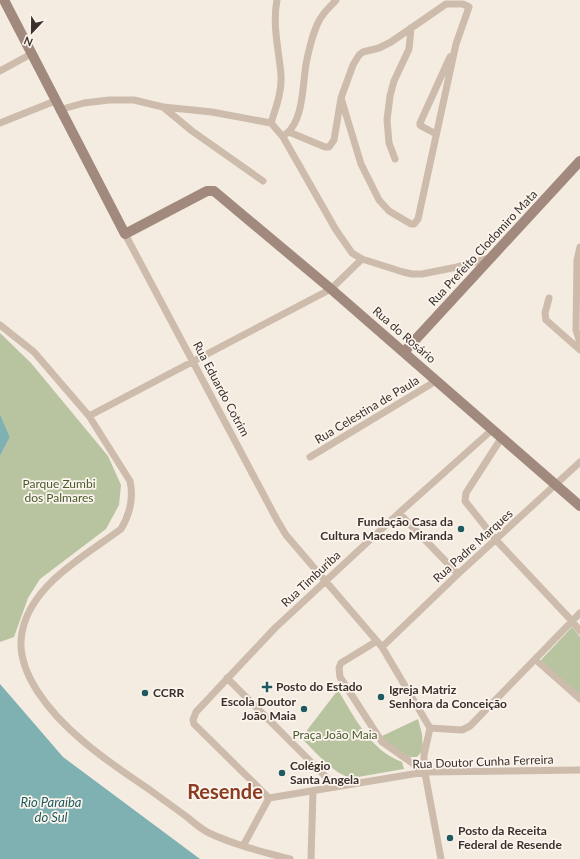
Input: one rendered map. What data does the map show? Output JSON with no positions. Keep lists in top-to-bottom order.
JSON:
{
  "streets": {
    "street": [
      "Rua Prefeito Clodomiro Mata",
      "Rua do Rosário",
      "Rua Eduardo Cotrim",
      "Rua Celestina de Paula",
      "Rua Padre Marques",
      "Rua Timburiba",
      "Rua Doutor Cunha Ferreira"
    ]
  },
  "crossings": [
    ["Rua Prefeito Clodomiro Mata", "Rua do Rosário"],
    ["Rua do Rosário", "Rua Eduardo Cotrim"],
    ["Rua do Rosário", "Rua Celestina de Paula"],
    ["Rua do Rosário", "Rua Padre Marques"],
    ["Rua do Rosário", "Rua Timburiba"],
    ["Rua Eduardo Cotrim", "Rua Padre Marques"],
    ["Rua Eduardo Cotrim", "Rua Timburiba"],
    ["Rua Padre Marques", "Rua Doutor Cunha Ferreira"],
    ["Rua Timburiba", "Rua Doutor Cunha Ferreira"]
  ],
  "districts": ["Resende"],
  "water": ["Rio Paraíba do Sul"],
  "parks": ["Parque Zumbi dos Palmares", "Praça João Maia"],
  "places": {
    "other": [
      "Fundação Casa da Cultura Macedo Miranda",
      "CCRR",
      "Igreja Matriz Senhora da Conceição",
      "Escola Doutor João Maia",
      "Colégio Santa Angela",
      "Posto da Receita Federal de Resende"
    ],
    "health": ["Posto do Estado"]
  },
  "north": "bottom"
}
